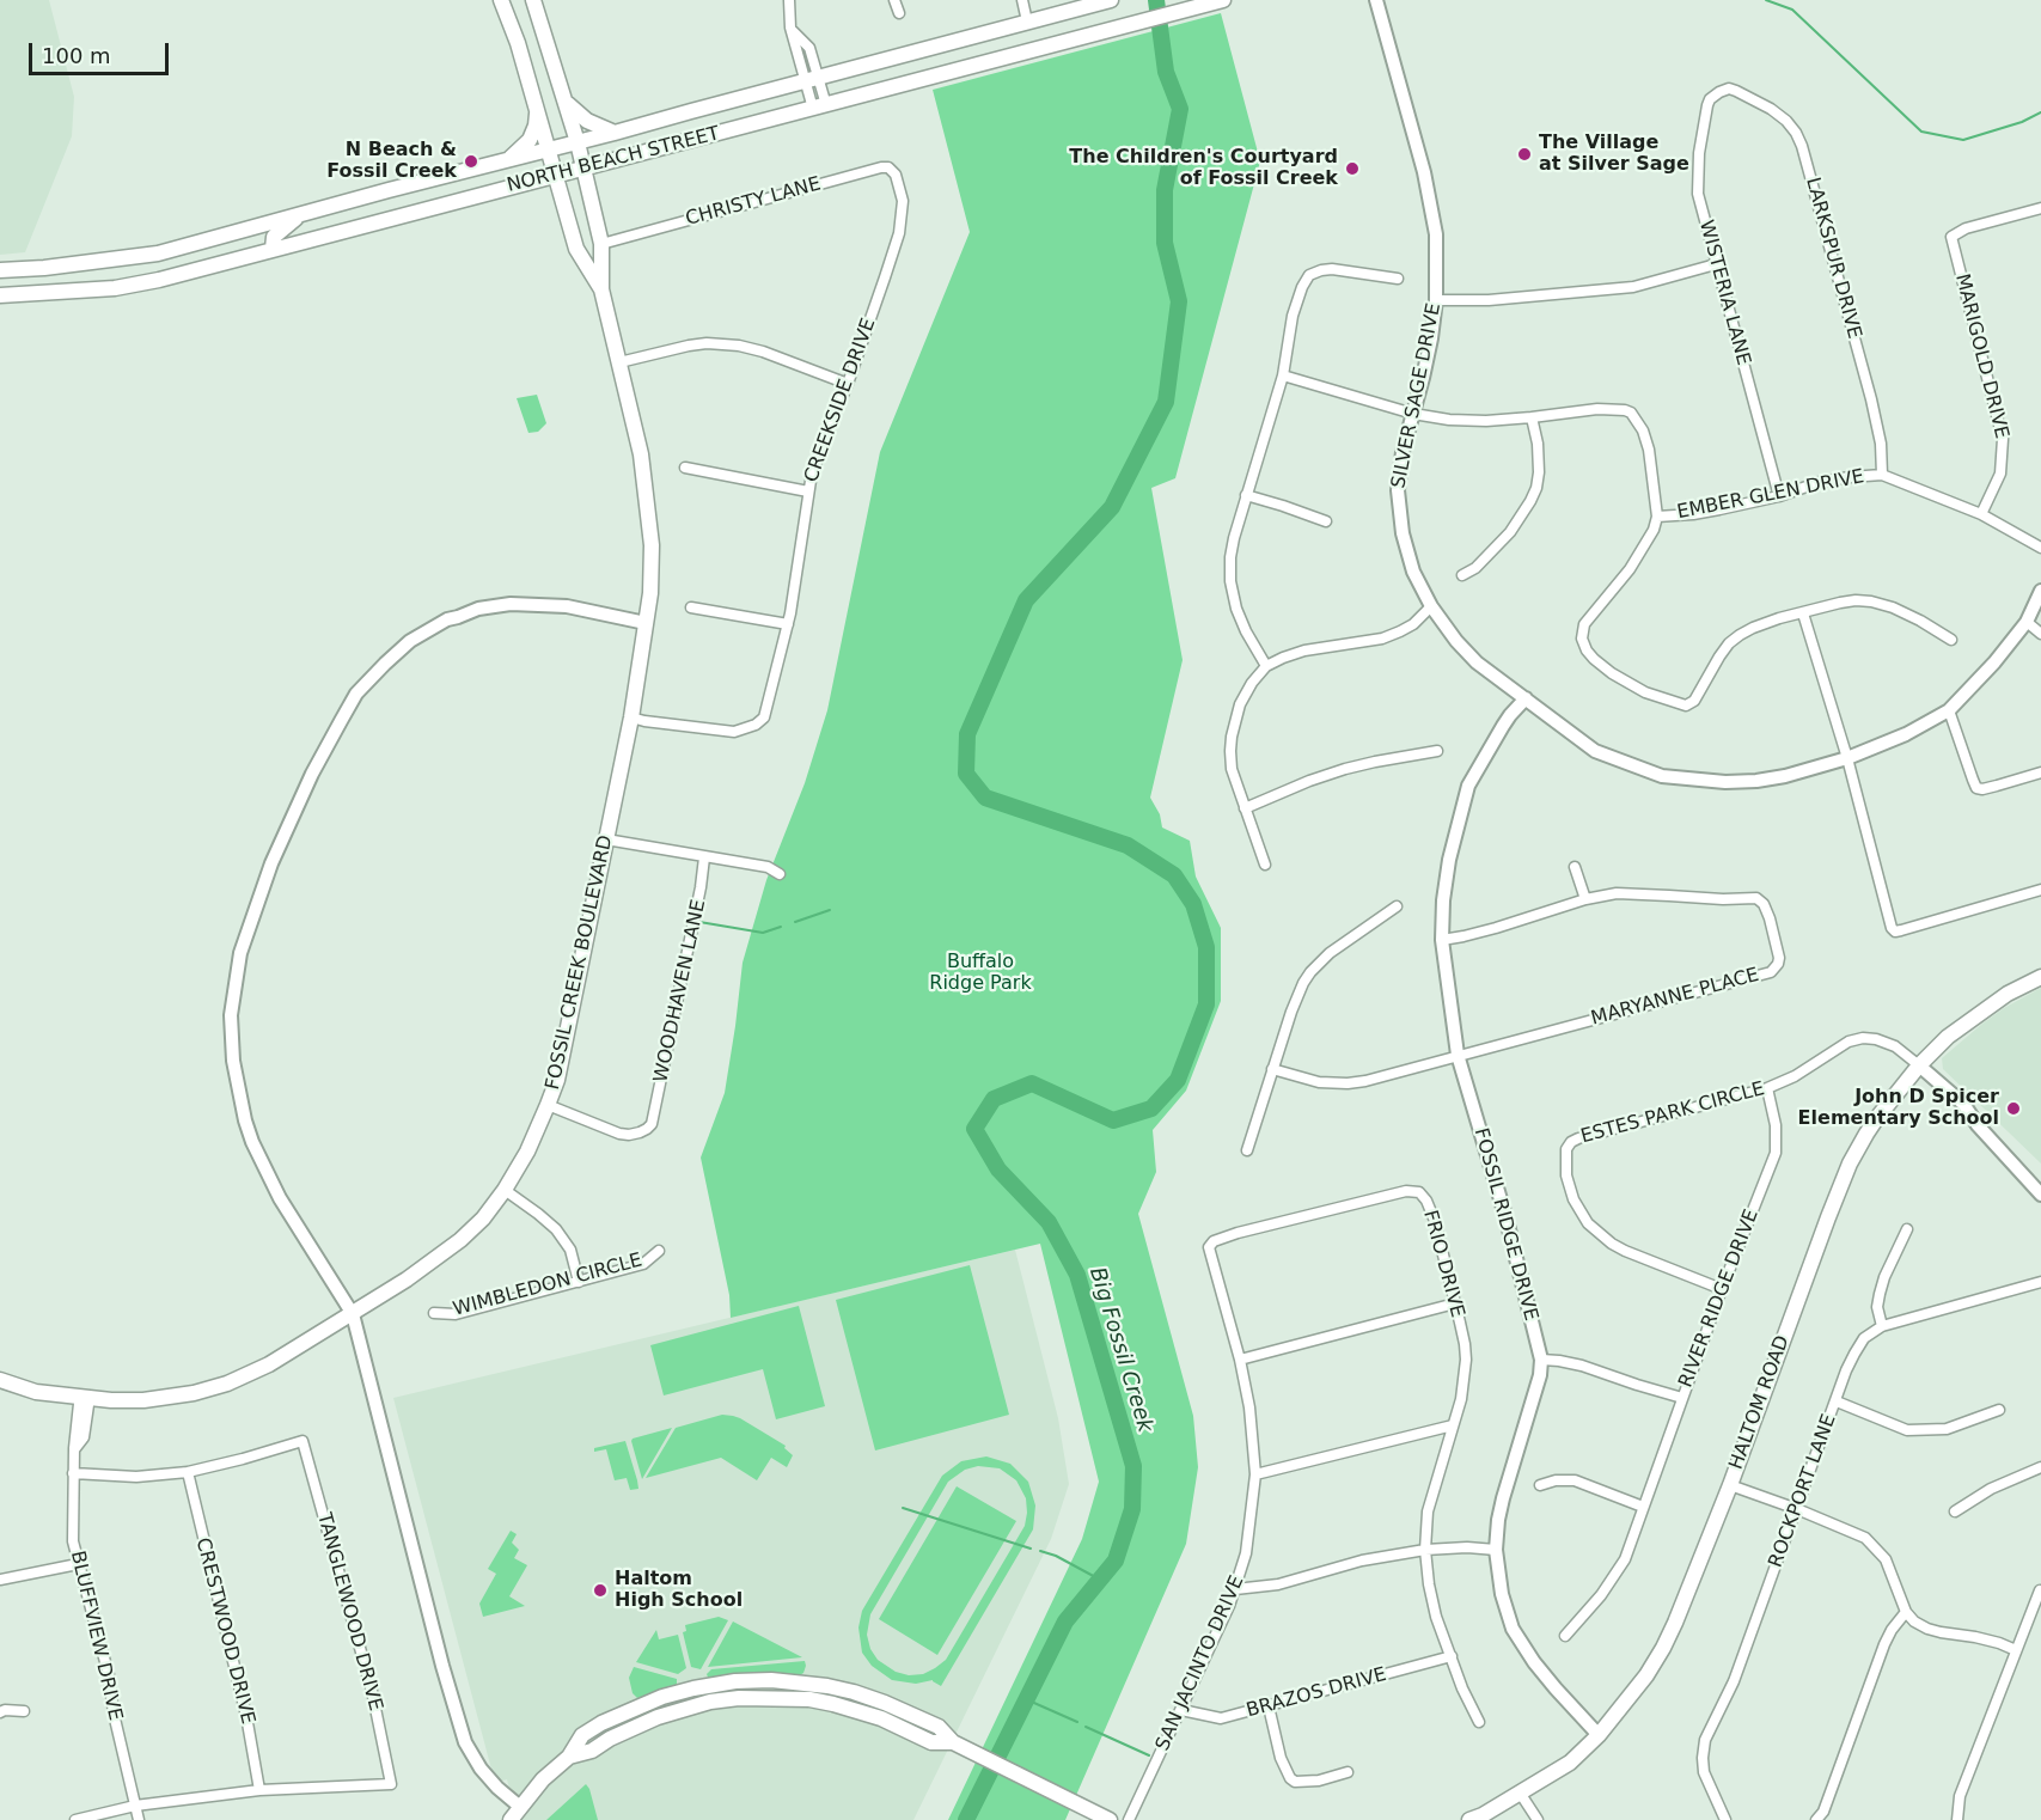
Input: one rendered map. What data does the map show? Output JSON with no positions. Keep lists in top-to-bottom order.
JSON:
{
  "streets": {
    "main road": ["NORTH BEACH STREET", "FOSSIL CREEK BOULEVARD", "HALTOM ROAD"],
    "street": [
      "CHRISTY LANE",
      "LARKSPUR DRIVE",
      "WISTERIA LANE",
      "MARIGOLD DRIVE",
      "SILVER SAGE DRIVE",
      "CREEKSIDE DRIVE",
      "EMBER GLEN DRIVE",
      "WOODHAVEN LANE",
      "MARYANNE PLACE",
      "ESTES PARK CIRCLE",
      "FOSSIL RIDGE DRIVE",
      "FRIO DRIVE",
      "WIMBLEDON CIRCLE",
      "RIVER RIDGE DRIVE",
      "ROCKPORT LANE",
      "TANGLEWOOD DRIVE",
      "CRESTWOOD DRIVE",
      "BLUFFVIEW DRIVE",
      "SAN JACINTO DRIVE",
      "BRAZOS DRIVE"
    ]
  },
  "crossings": [
    ["NORTH BEACH STREET", "FOSSIL CREEK BOULEVARD"],
    ["CHRISTY LANE", "CREEKSIDE DRIVE"],
    ["CHRISTY LANE", "FOSSIL CREEK BOULEVARD"],
    ["LARKSPUR DRIVE", "WISTERIA LANE"],
    ["LARKSPUR DRIVE", "EMBER GLEN DRIVE"],
    ["WISTERIA LANE", "EMBER GLEN DRIVE"],
    ["MARIGOLD DRIVE", "EMBER GLEN DRIVE"],
    ["SILVER SAGE DRIVE", "FOSSIL RIDGE DRIVE"],
    ["CREEKSIDE DRIVE", "FOSSIL CREEK BOULEVARD"],
    ["FOSSIL CREEK BOULEVARD", "WOODHAVEN LANE"],
    ["FOSSIL CREEK BOULEVARD", "BLUFFVIEW DRIVE"],
    ["MARYANNE PLACE", "FOSSIL RIDGE DRIVE"],
    ["ESTES PARK CIRCLE", "RIVER RIDGE DRIVE"],
    ["ESTES PARK CIRCLE", "HALTOM ROAD"],
    ["FOSSIL RIDGE DRIVE", "HALTOM ROAD"],
    ["FRIO DRIVE", "SAN JACINTO DRIVE"],
    ["FRIO DRIVE", "BRAZOS DRIVE"],
    ["TANGLEWOOD DRIVE", "CRESTWOOD DRIVE"],
    ["SAN JACINTO DRIVE", "BRAZOS DRIVE"]
  ],
  "water": ["Big Fossil Creek"],
  "parks": ["Buffalo Ridge Park"],
  "places": [
    "The Village at Silver Sage",
    "N Beach & Fossil Creek",
    "The Children's Courtyard of Fossil Creek",
    "John D Spicer Elementary School",
    "Haltom High School"
  ],
  "scale_bar": "100 m"
}
